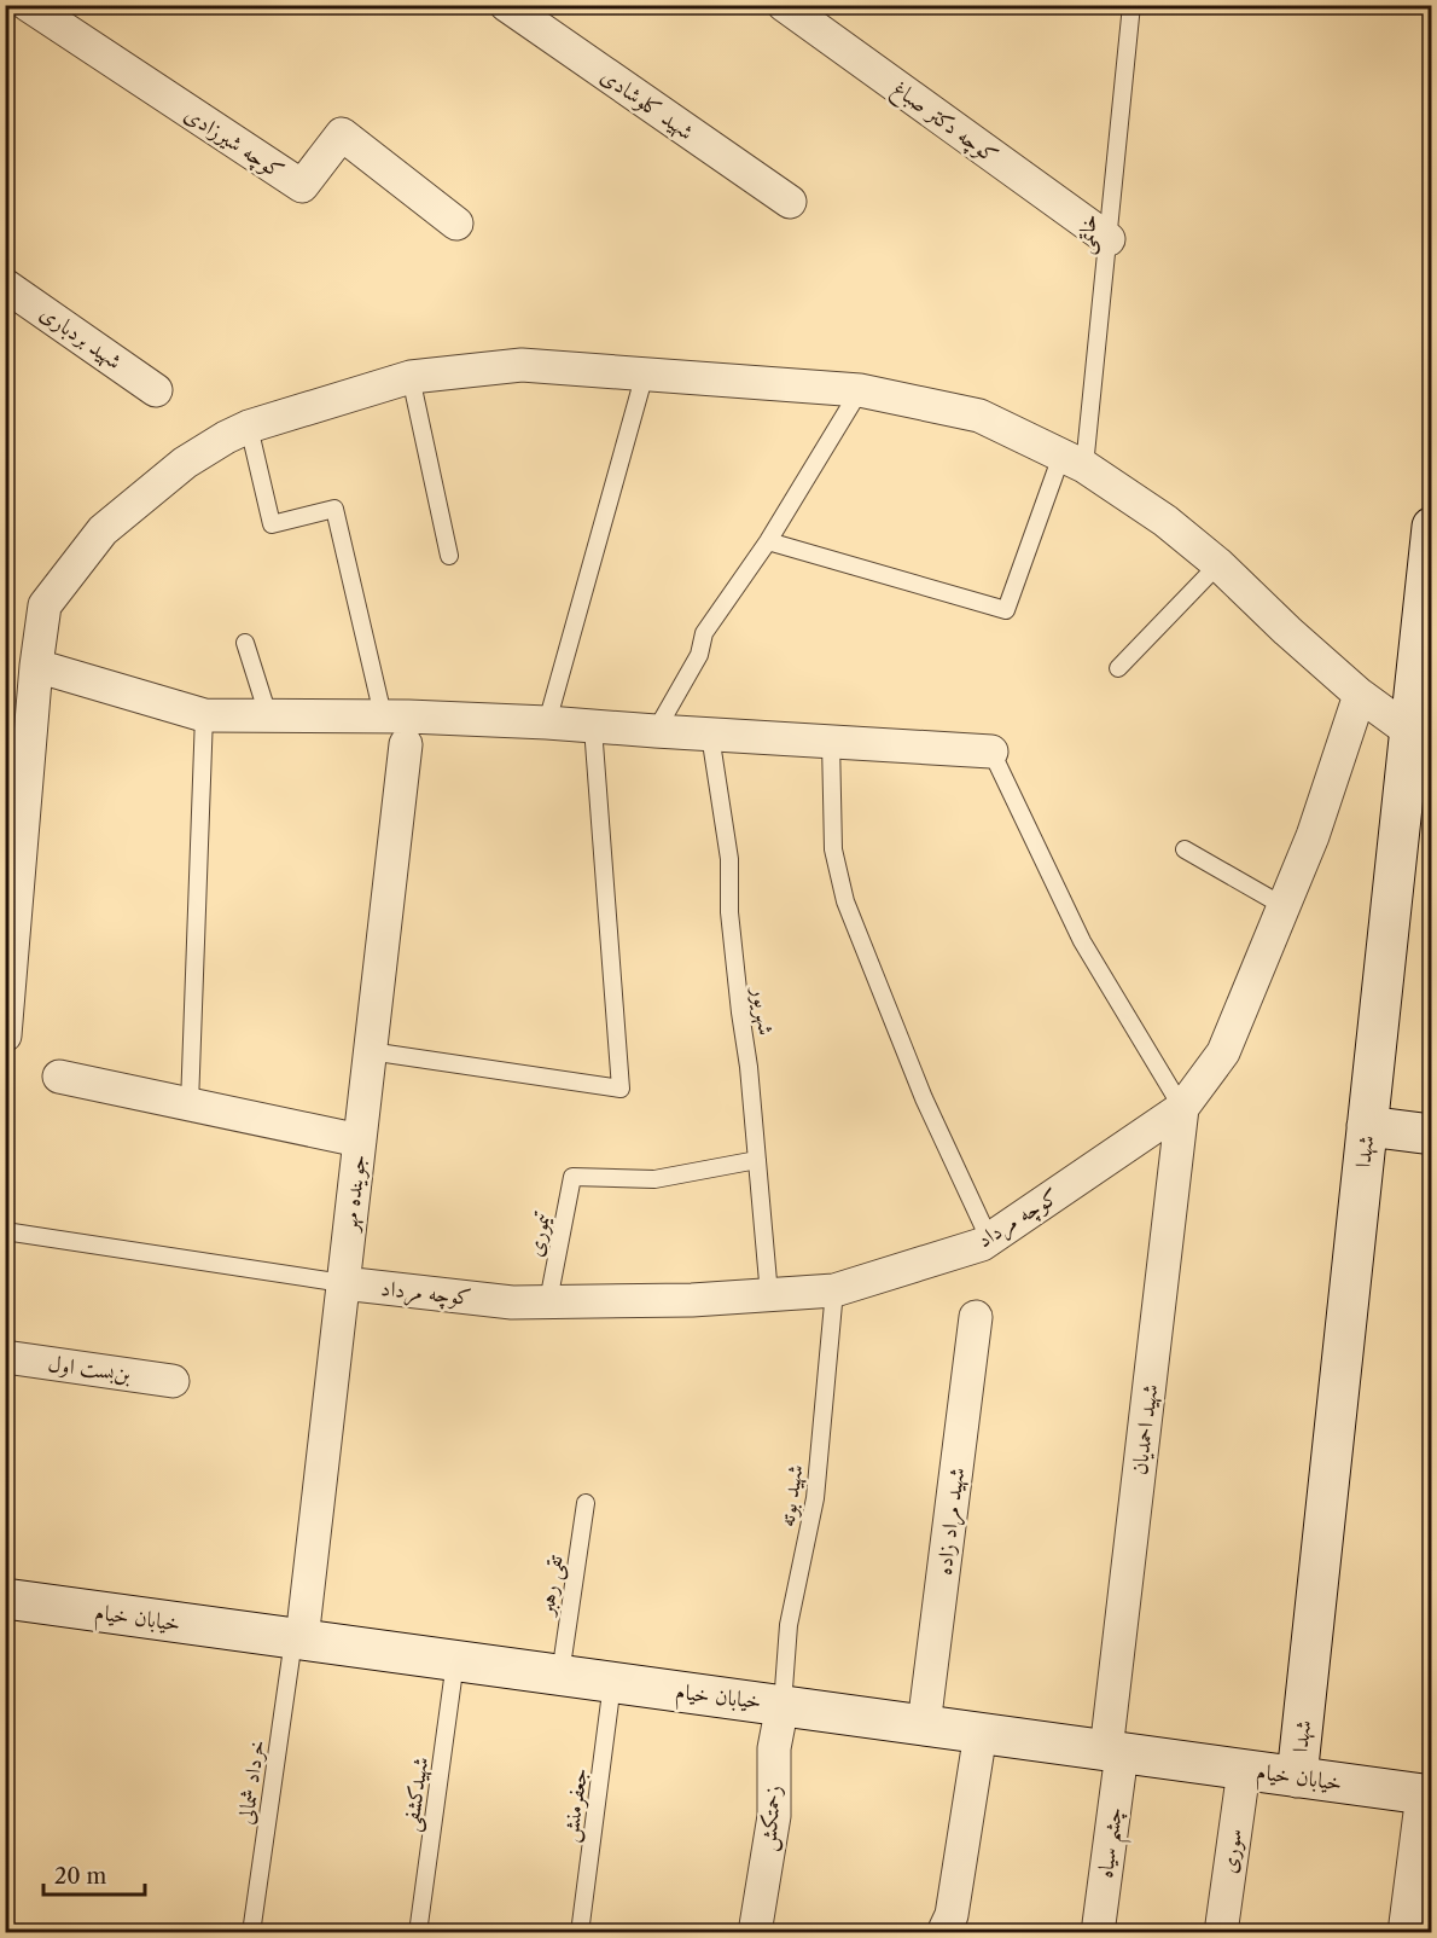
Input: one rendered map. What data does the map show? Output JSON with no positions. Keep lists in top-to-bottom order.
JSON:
{
  "streets": {
    "street": [
      "شهید کلوشادی",
      "کوچه دکتر صباغ",
      "کوچه شیرزادی",
      "شهید بردباری",
      "شهدا",
      "جوینده مهر",
      "کوچه مرداد",
      "بن‌بست اول",
      "شهید احمدیان",
      "شهید مراد زاده",
      "خیابان خیام",
      "زحمتکش",
      "چشم سیاه",
      "سوری"
    ],
    "lane": [
      "خاتمی",
      "شهریور",
      "تیموری",
      "شهید بوته",
      "تقی رهبر",
      "خرداد شمالی",
      "شهیدکشفی",
      "جعفرمنش"
    ]
  },
  "crossings": [
    ["کوچه دکتر صباغ", "خاتمی"],
    ["شهریور", "کوچه مرداد"],
    ["شهریور", "تیموری"],
    ["شهدا", "خیابان خیام"],
    ["جوینده مهر", "کوچه مرداد"],
    ["جوینده مهر", "خیابان خیام"],
    ["جوینده مهر", "خرداد شمالی"],
    ["کوچه مرداد", "تیموری"],
    ["کوچه مرداد", "شهید احمدیان"],
    ["کوچه مرداد", "شهید بوته"],
    ["شهید احمدیان", "خیابان خیام"],
    ["شهید احمدیان", "چشم سیاه"],
    ["شهید بوته", "خیابان خیام"],
    ["شهید بوته", "زحمتکش"],
    ["شهید مراد زاده", "خیابان خیام"],
    ["تقی رهبر", "خیابان خیام"],
    ["خیابان خیام", "خرداد شمالی"],
    ["خیابان خیام", "شهیدکشفی"],
    ["خیابان خیام", "جعفرمنش"],
    ["خیابان خیام", "زحمتکش"],
    ["خیابان خیام", "چشم سیاه"],
    ["خیابان خیام", "سوری"]
  ],
  "scale_bar": "20 m"
}
